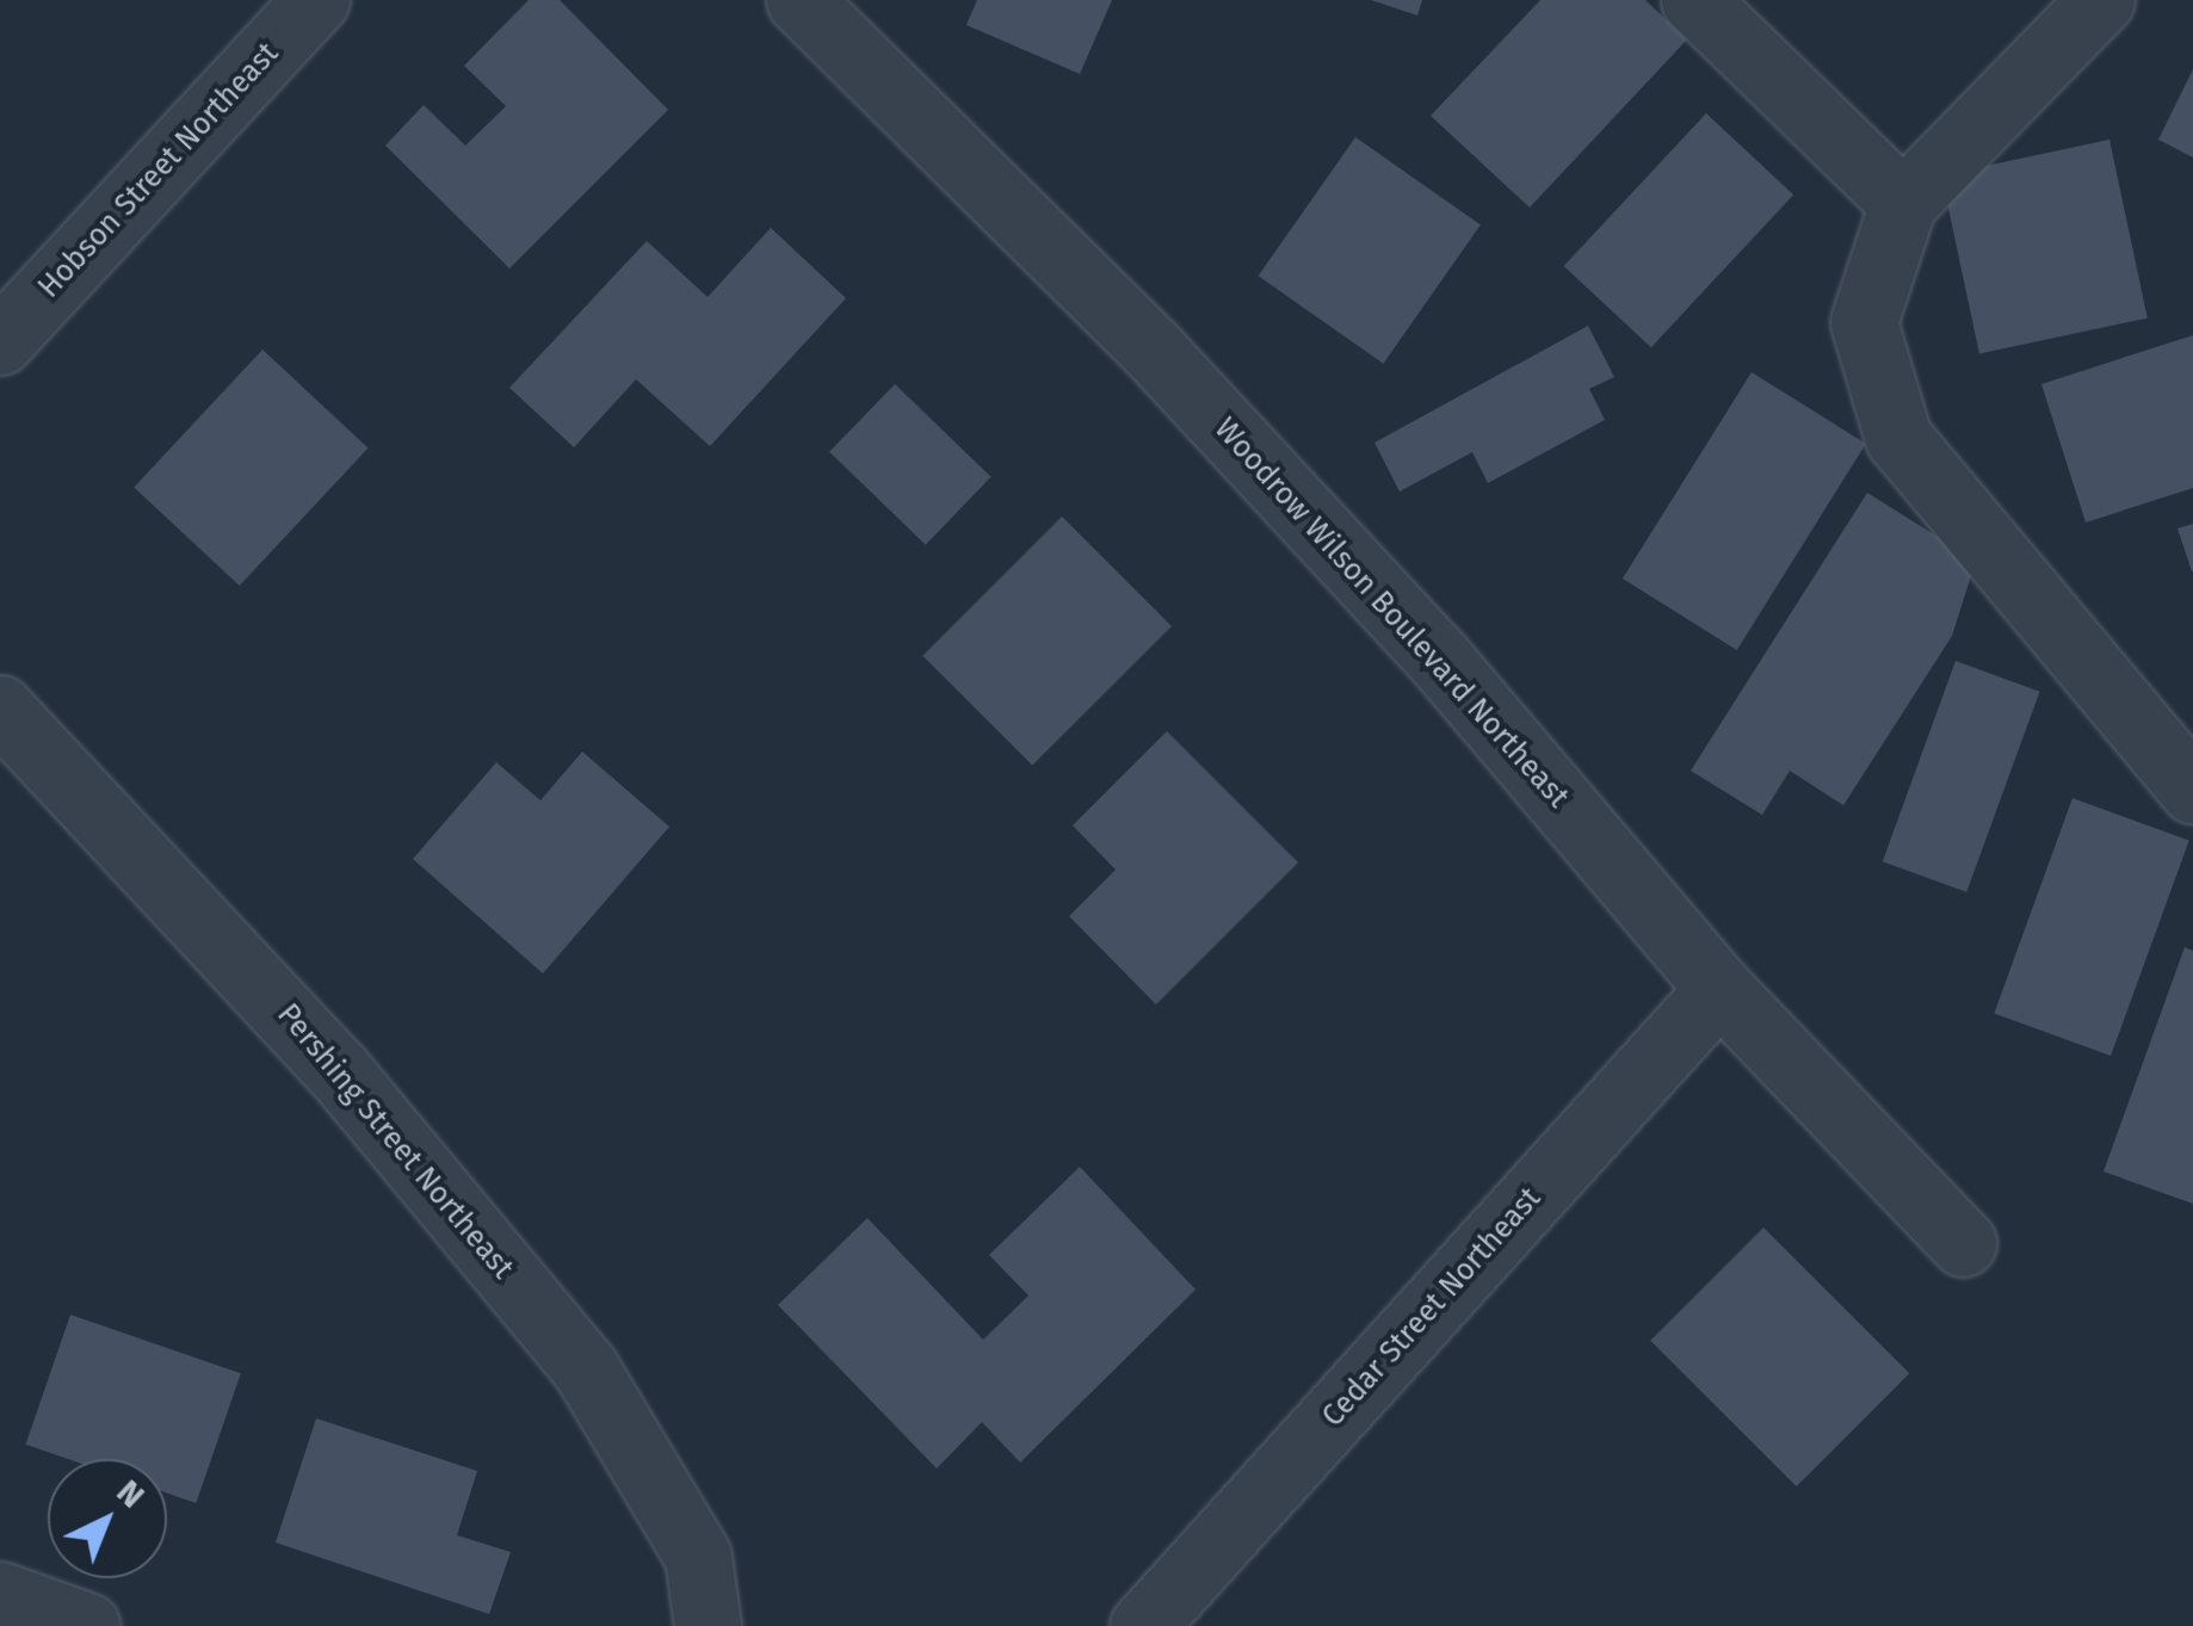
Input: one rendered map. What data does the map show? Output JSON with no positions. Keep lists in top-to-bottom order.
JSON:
{
  "streets": {
    "street": [
      "Hobson Street Northeast",
      "Woodrow Wilson Boulevard Northeast",
      "Pershing Street Northeast",
      "Cedar Street Northeast"
    ]
  },
  "crossings": [
    ["Woodrow Wilson Boulevard Northeast", "Cedar Street Northeast"]
  ],
  "north": "top right"
}
